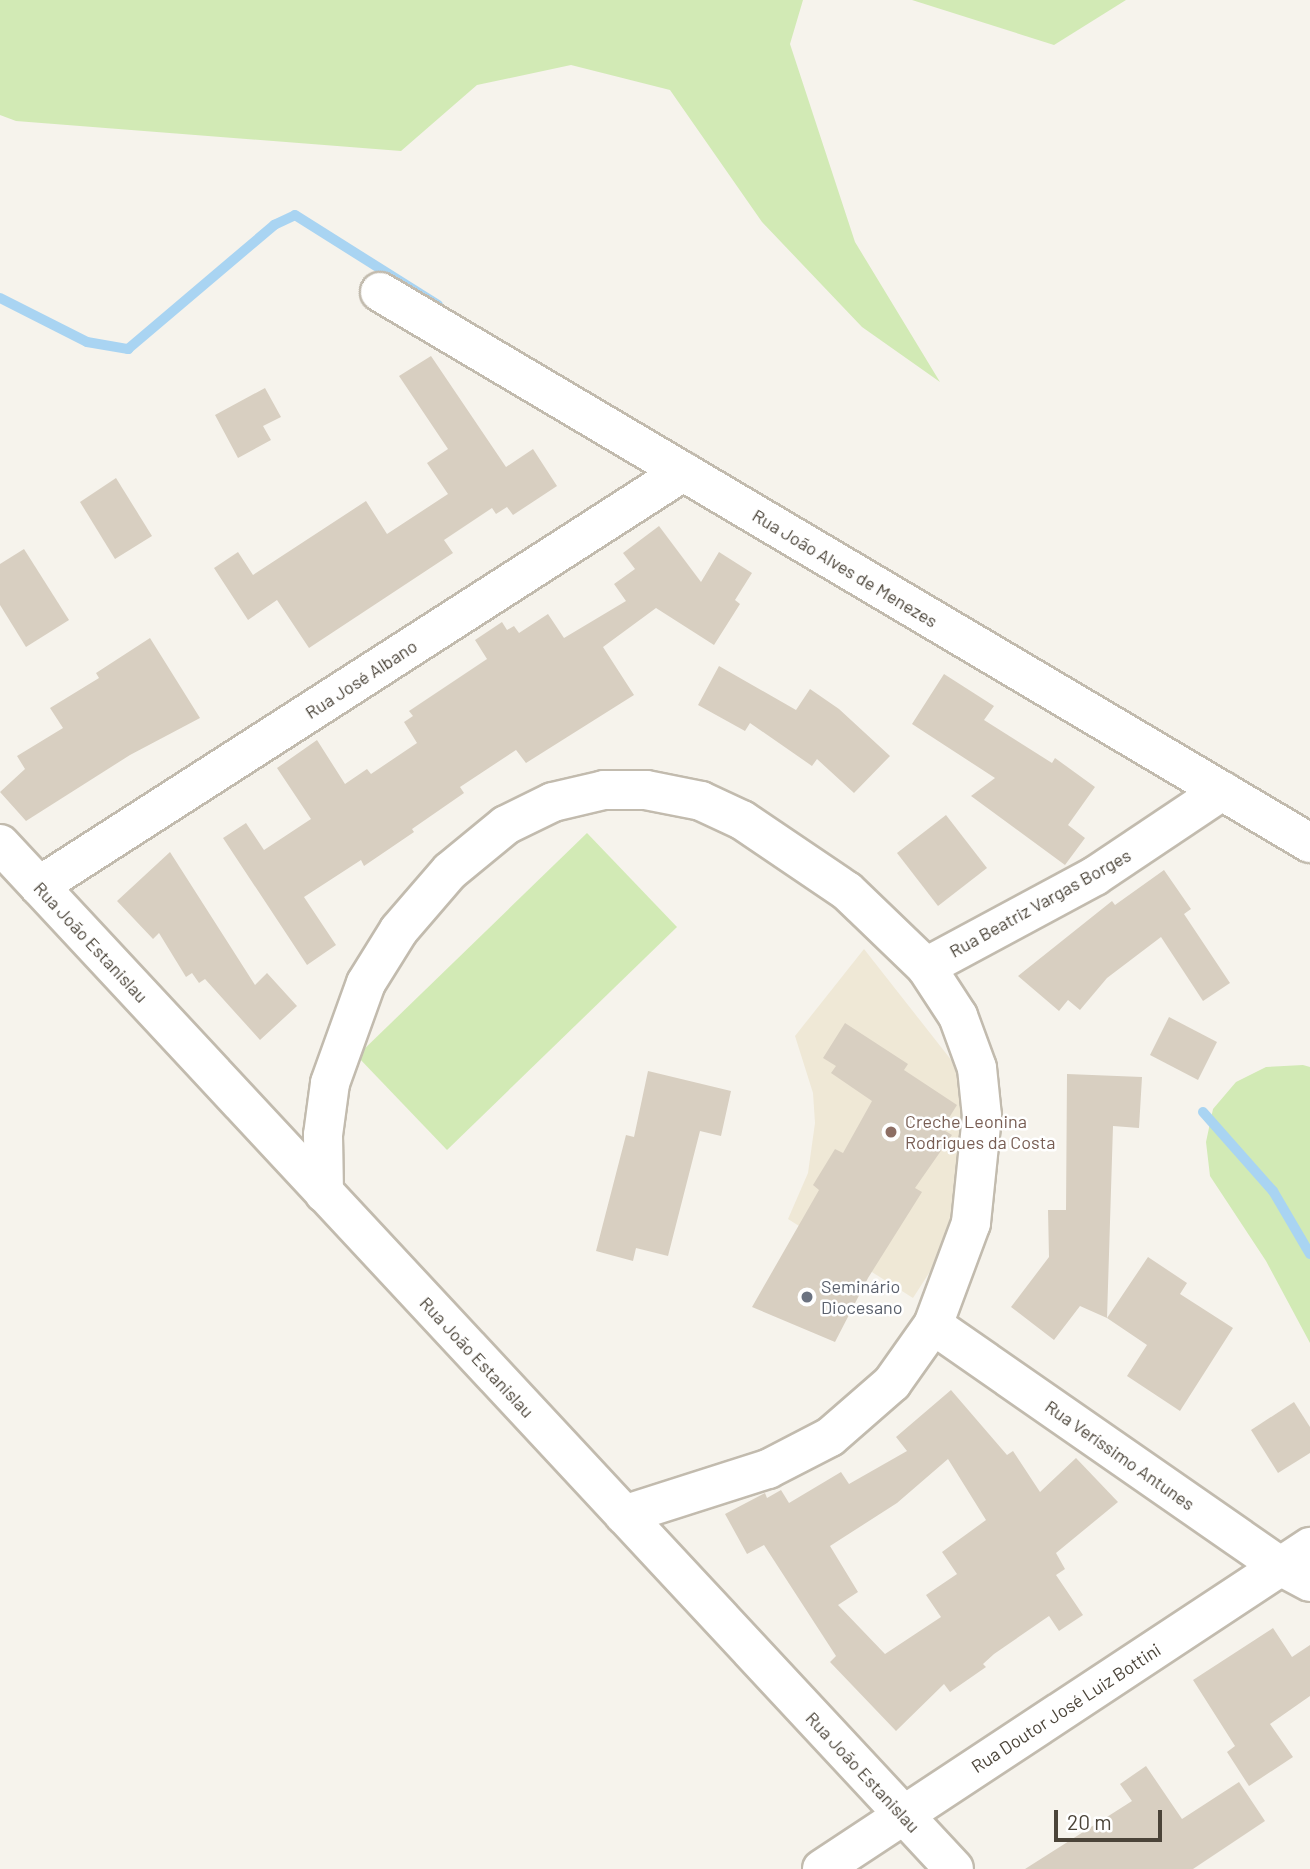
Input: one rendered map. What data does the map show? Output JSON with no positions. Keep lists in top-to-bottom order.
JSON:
{
  "streets": {
    "street": [
      "Rua João Alves de Menezes",
      "Rua José Albano",
      "Rua Beatriz Vargas Borges",
      "Rua João Estanislau",
      "Rua Veríssimo Antunes",
      "Rua Doutor José Luiz Bottini"
    ]
  },
  "crossings": [
    ["Rua João Alves de Menezes", "Rua José Albano"],
    ["Rua João Alves de Menezes", "Rua Beatriz Vargas Borges"],
    ["Rua José Albano", "Rua João Estanislau"],
    ["Rua João Estanislau", "Rua Doutor José Luiz Bottini"],
    ["Rua Veríssimo Antunes", "Rua Doutor José Luiz Bottini"]
  ],
  "places": ["Creche Leonina Rodrigues da Costa", "Seminário Diocesano"],
  "scale_bar": "20 m"
}
